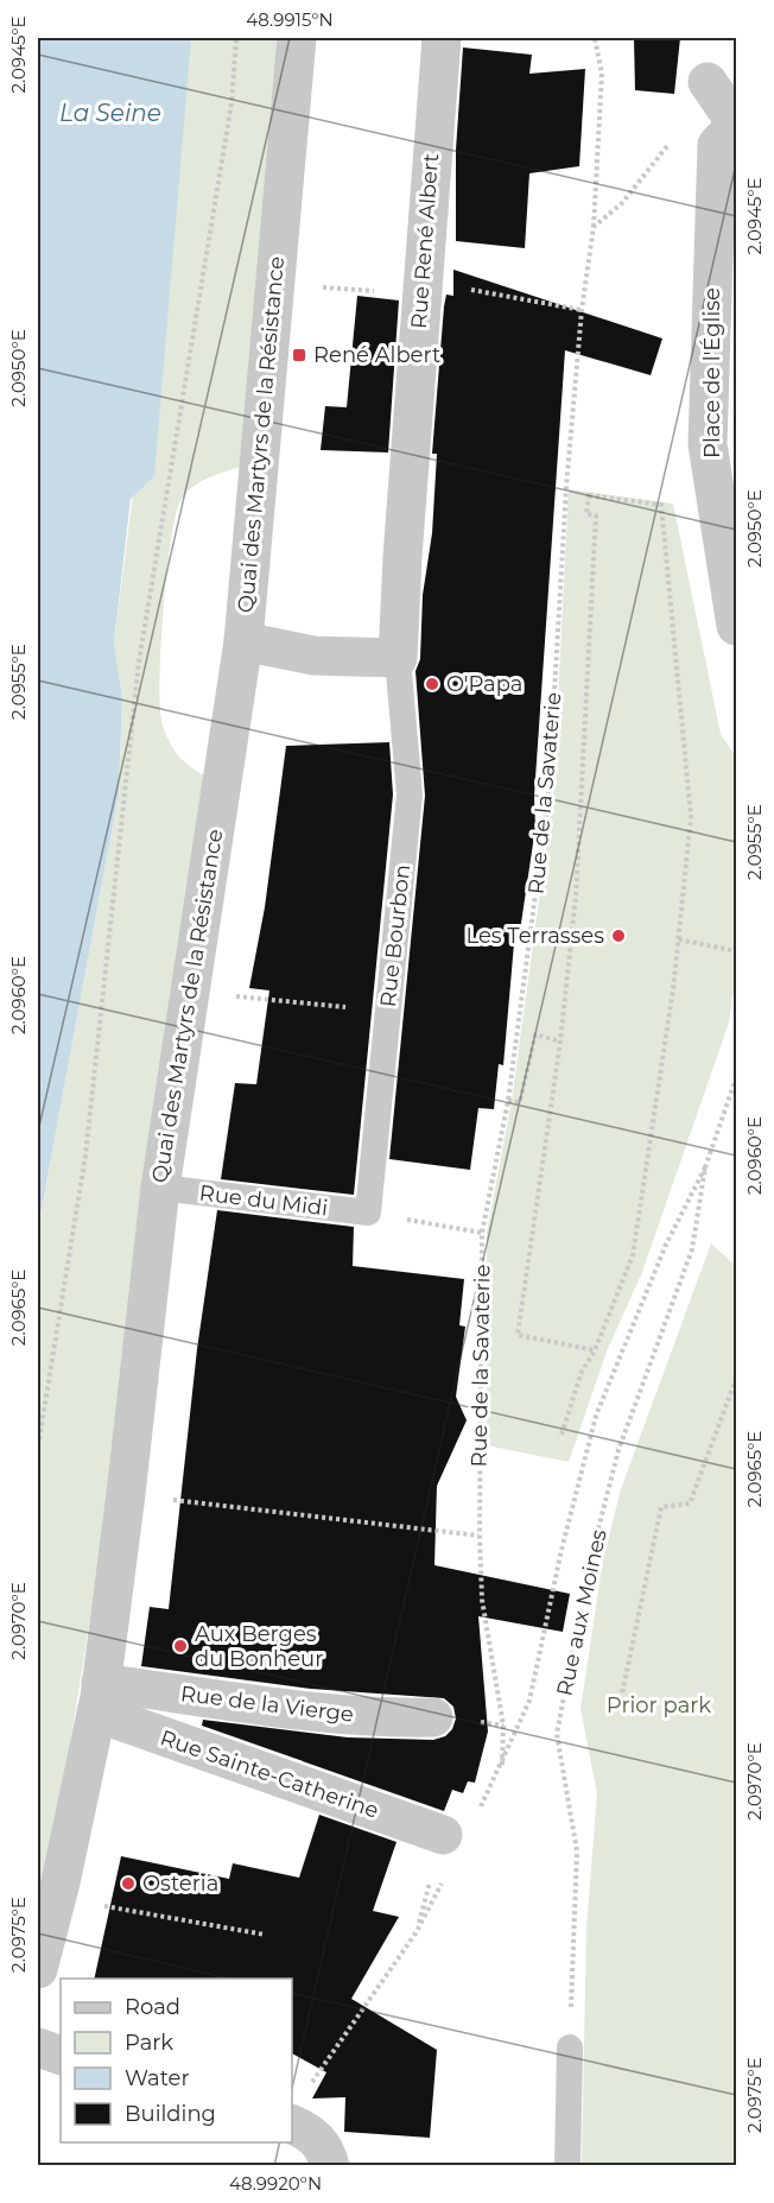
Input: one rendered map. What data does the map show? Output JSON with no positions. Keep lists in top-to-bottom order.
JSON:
{
  "streets": {
    "street": [
      "Rue René Albert",
      "Place de l'Église",
      "Quai des Martyrs de la Résistance",
      "Rue de la Vierge",
      "Rue Sainte-Catherine"
    ],
    "lane": ["Rue Bourbon", "Rue du Midi"],
    "path": ["Rue de la Savaterie", "Rue aux Moines"]
  },
  "crossings": [
    ["Rue René Albert", "Rue Bourbon"],
    ["Quai des Martyrs de la Résistance", "Rue du Midi"],
    ["Quai des Martyrs de la Résistance", "Rue de la Vierge"],
    ["Quai des Martyrs de la Résistance", "Rue Sainte-Catherine"],
    ["Rue Bourbon", "Rue du Midi"],
    ["Rue de la Vierge", "Rue Sainte-Catherine"]
  ],
  "water": ["La Seine"],
  "parks": ["Prior park"],
  "places": {
    "transit": ["René Albert"],
    "other": [
      "O'Papa",
      "Les Terrasses",
      "Aux Berges du Bonheur",
      "Osteria"
    ]
  },
  "legend": [
    "Road",
    "Park",
    "Water",
    "Building"
  ],
  "coordinates": [
    "48.9915°N",
    "2.0945°E",
    "2.0950°E",
    "2.0955°E",
    "2.0960°E",
    "2.0965°E",
    "2.0970°E",
    "2.0975°E",
    "48.9920°N"
  ]
}
